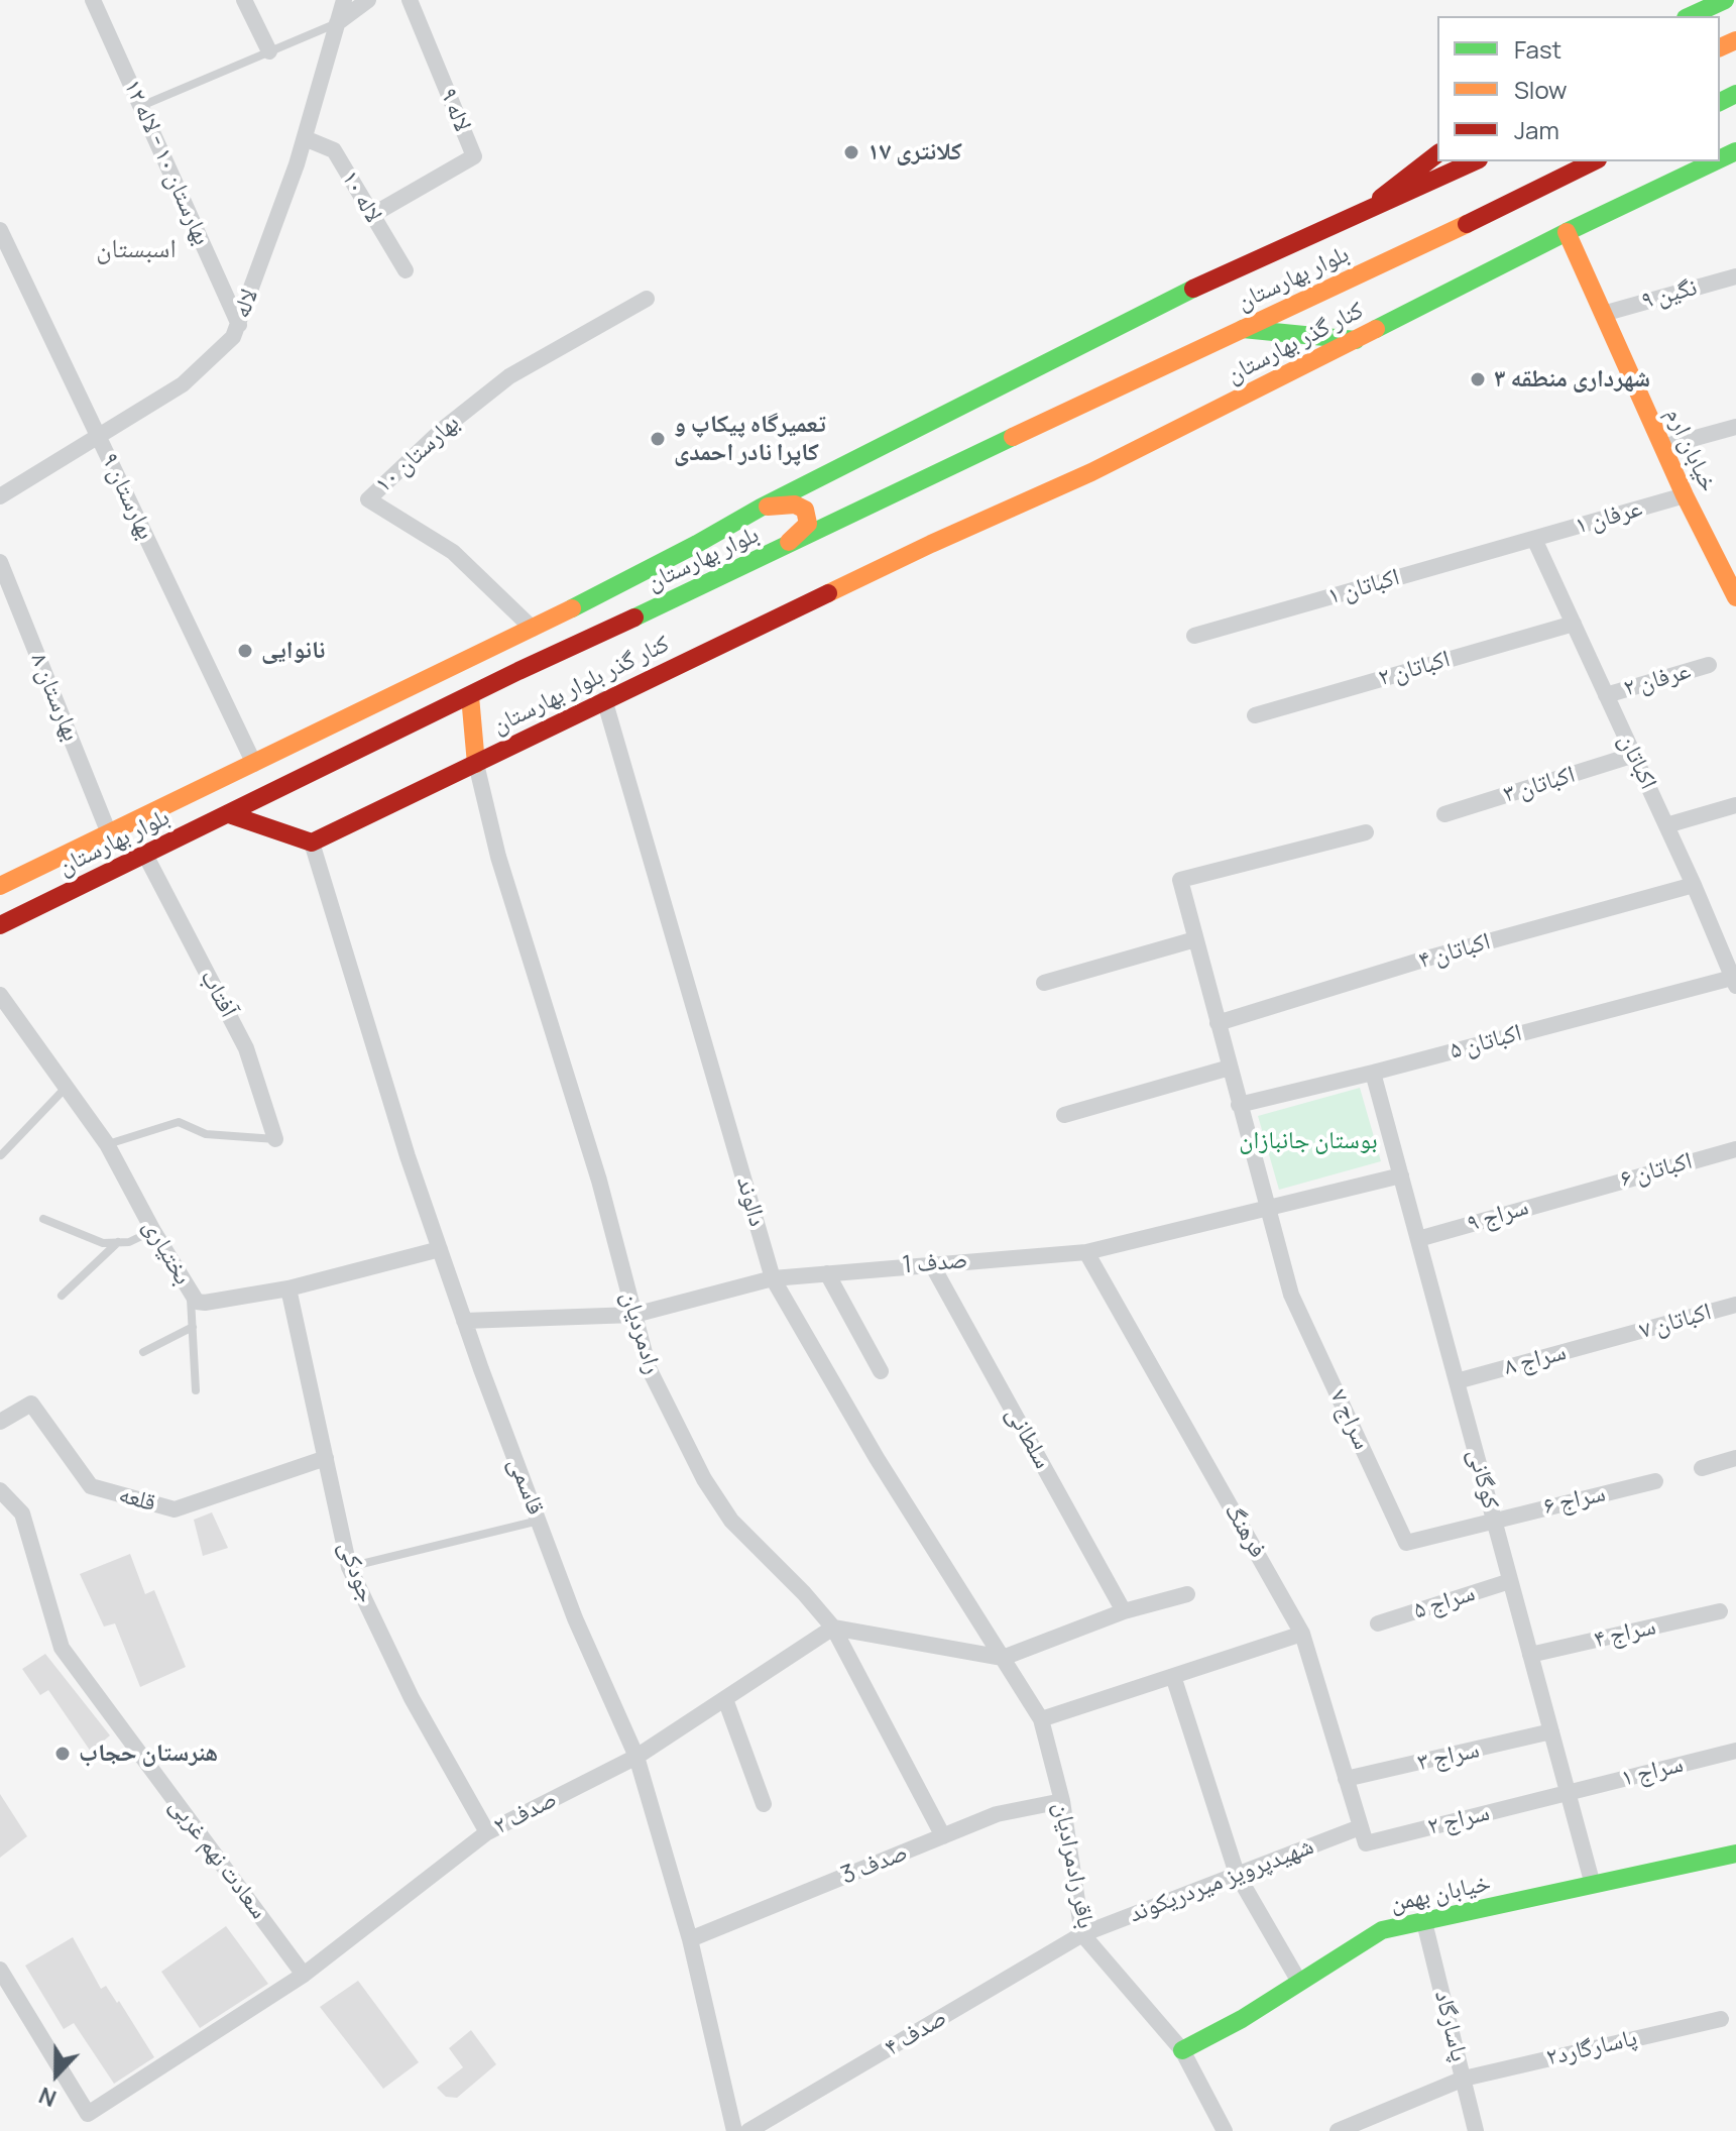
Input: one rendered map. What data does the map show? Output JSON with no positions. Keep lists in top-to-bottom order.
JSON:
{
  "streets": {
    "main road": [
      "بلوار بهارستان",
      "کنار گذر بهارستان",
      "خیابان ارم",
      "کنار گذر بلوار بهارستان",
      "خیابان بهمن"
    ],
    "street": [
      "لاله ۹",
      "بهارستان ۱۰ - لاله ۱۲",
      "لاله ۱۰",
      "نگین ۹",
      "لاله",
      "بهارستان ۱۰",
      "بهارستان ۹",
      "عرفان ۱",
      "اکباتان ۱",
      "اکباتان ۲",
      "عرفان ۲",
      "بهارستان ۸",
      "اکباتان",
      "اکباتان ۳",
      "اکباتان ۴",
      "آفتاب",
      "اکباتان ۵",
      "اکباتان ۶",
      "دالوند",
      "سراج ۹",
      "بختیاری",
      "صدف 1",
      "اکباتان ۷",
      "رادمردیان",
      "سراج ۸",
      "سراج ۷",
      "سلطانی",
      "کوگانی",
      "قاسمی",
      "قلعه",
      "سراج ۶",
      "فرهنگ",
      "جودکی",
      "سراج ۵",
      "سراج ۴",
      "سراج ۳",
      "سراج ۱",
      "صدف ۲",
      "سراج ۲",
      "سعادت نهم غربی",
      "صدف 3",
      "باقر رادمرادیان",
      "شهیدپرویز میردریکوند",
      "پاسارگاد",
      "صدف ۴",
      "پاسارگارد۲"
    ]
  },
  "crossings": [
    ["لاله ۹", "لاله ۱۰"],
    ["بهارستان ۱۰ - لاله ۱۲", "لاله"],
    ["لاله ۱۰", "لاله"],
    ["بلوار بهارستان", "بهارستان ۱۰"],
    ["بلوار بهارستان", "بهارستان ۹"],
    ["بلوار بهارستان", "بهارستان ۸"],
    ["بلوار بهارستان", "آفتاب"],
    ["نگین ۹", "خیابان ارم"],
    ["لاله", "بهارستان ۹"],
    ["کنار گذر بهارستان", "خیابان ارم"],
    ["کنار گذر بهارستان", "کنار گذر بلوار بهارستان"],
    ["خیابان ارم", "عرفان ۱"],
    ["عرفان ۱", "اکباتان ۱"],
    ["عرفان ۱", "اکباتان"],
    ["اکباتان ۱", "اکباتان"],
    ["اکباتان ۲", "اکباتان"],
    ["عرفان ۲", "اکباتان"],
    ["کنار گذر بلوار بهارستان", "دالوند"],
    ["کنار گذر بلوار بهارستان", "رادمردیان"],
    ["کنار گذر بلوار بهارستان", "قاسمی"],
    ["اکباتان", "اکباتان ۳"],
    ["اکباتان", "اکباتان ۴"],
    ["اکباتان", "اکباتان ۵"],
    ["اکباتان ۵", "کوگانی"],
    ["اکباتان ۶", "سراج ۹"],
    ["دالوند", "صدف 1"],
    ["دالوند", "باقر رادمرادیان"],
    ["سراج ۹", "کوگانی"],
    ["بختیاری", "قاسمی"],
    ["بختیاری", "جودکی"],
    ["صدف 1", "رادمردیان"],
    ["صدف 1", "سراج ۷"],
    ["صدف 1", "سلطانی"],
    ["صدف 1", "کوگانی"],
    ["صدف 1", "قاسمی"],
    ["صدف 1", "فرهنگ"],
    ["اکباتان ۷", "سراج ۸"],
    ["رادمردیان", "صدف ۲"],
    ["رادمردیان", "صدف 3"],
    ["سراج ۸", "کوگانی"],
    ["سراج ۷", "کوگانی"],
    ["سراج ۷", "سراج ۶"],
    ["کوگانی", "سراج ۶"],
    ["کوگانی", "سراج ۵"],
    ["کوگانی", "سراج ۴"],
    ["کوگانی", "سراج ۳"],
    ["کوگانی", "سراج ۱"],
    ["کوگانی", "سراج ۲"],
    ["کوگانی", "خیابان بهمن"],
    ["قاسمی", "صدف ۲"],
    ["قاسمی", "صدف 3"],
    ["قلعه", "جودکی"],
    ["فرهنگ", "سراج ۳"],
    ["فرهنگ", "سراج ۲"],
    ["فرهنگ", "شهیدپرویز میردریکوند"],
    ["جودکی", "صدف ۲"],
    ["سراج ۱", "سراج ۲"],
    ["صدف ۲", "سعادت نهم غربی"],
    ["سراج ۲", "شهیدپرویز میردریکوند"],
    ["صدف 3", "باقر رادمرادیان"],
    ["باقر رادمرادیان", "شهیدپرویز میردریکوند"],
    ["باقر رادمرادیان", "خیابان بهمن"],
    ["باقر رادمرادیان", "صدف ۴"],
    ["شهیدپرویز میردریکوند", "صدف ۴"],
    ["خیابان بهمن", "پاسارگاد"],
    ["پاسارگاد", "پاسارگارد۲"]
  ],
  "districts": ["اسبستان"],
  "parks": ["بوستان جانبازان"],
  "places": [
    "کلانتری ۱۷",
    "شهرداری منطقه ۳",
    "تعمیرگاه پیکاپ و کاپرا نادر احمدی",
    "نانوایی",
    "هنرستان حجاب"
  ],
  "legend": ["Fast", "Slow", "Jam"],
  "north": "bottom"
}
